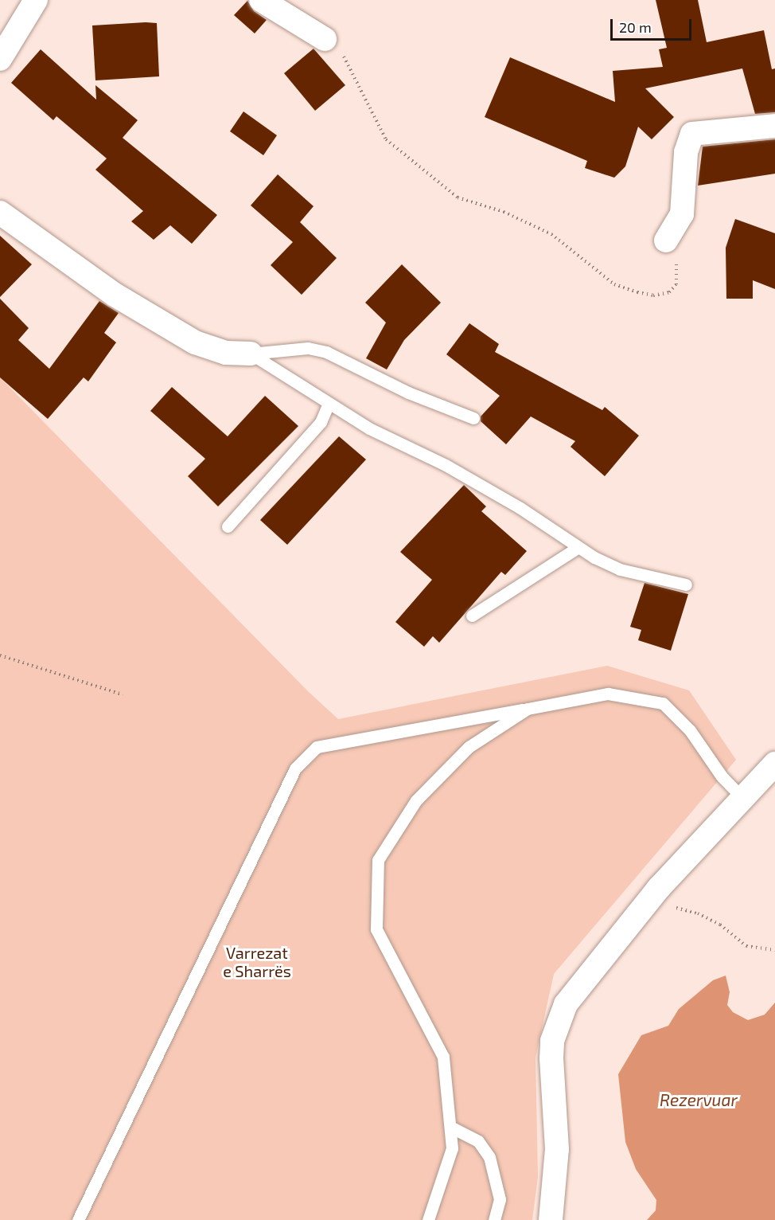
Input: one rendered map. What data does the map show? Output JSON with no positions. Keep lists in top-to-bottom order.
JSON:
{
  "water": ["Rezervuar"],
  "parks": ["Varrezat e Sharrës"],
  "scale_bar": "20 m"
}
